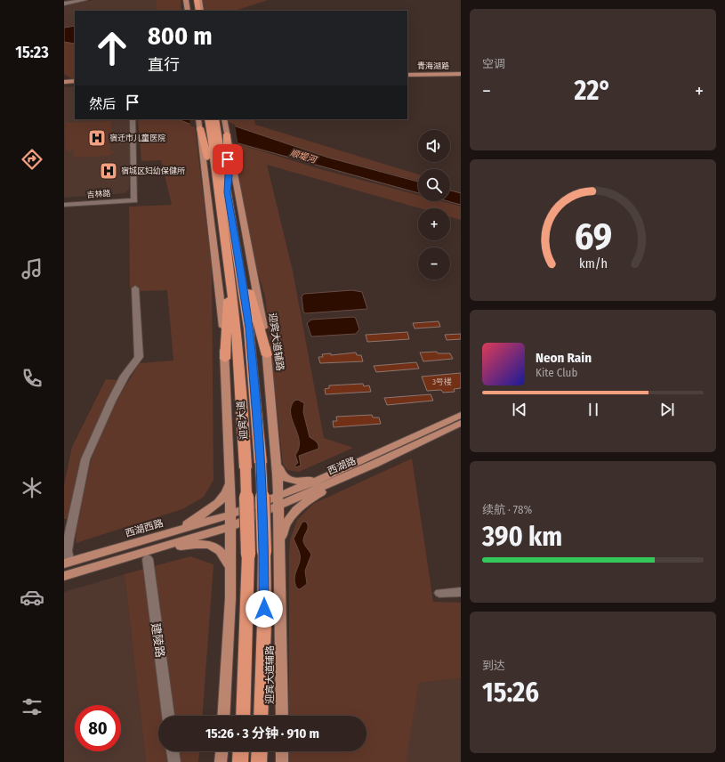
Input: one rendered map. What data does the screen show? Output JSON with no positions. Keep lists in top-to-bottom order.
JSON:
{
  "streets": {
    "highway": ["迎宾大道"],
    "main road": [
      "青海湖路",
      "迎宾大道辅路",
      "西湖路",
      "西湖西路"
    ],
    "street": ["吉林路", "建陵路"]
  },
  "crossings": [
    ["迎宾大道辅路", "迎宾大道"],
    ["迎宾大道辅路", "西湖路"],
    ["西湖路", "西湖西路"]
  ],
  "water": ["顺堤河"],
  "places": {
    "hospital": ["宿迁市儿童医院", "宿城区妇幼保健所"]
  },
  "house_numbers": ["3号楼"],
  "page": {
    "tabs": "15:23",
    "tile": [
      "空调",
      ["续航 · 78%", "390 km"],
      ["到达", "15:26"]
    ],
    "turn": ["800 m", "直行"],
    "heat": ["−", "22°", "+"],
    "then": "然后",
    "map_buttons": ["+", "−"],
    "song": ["Neon Rain", "Kite Club"],
    "limit": "80",
    "trip": "15:26 · 3 分钟 · 910 m",
    "gauge": ["69", "km/h"]
  }
}
